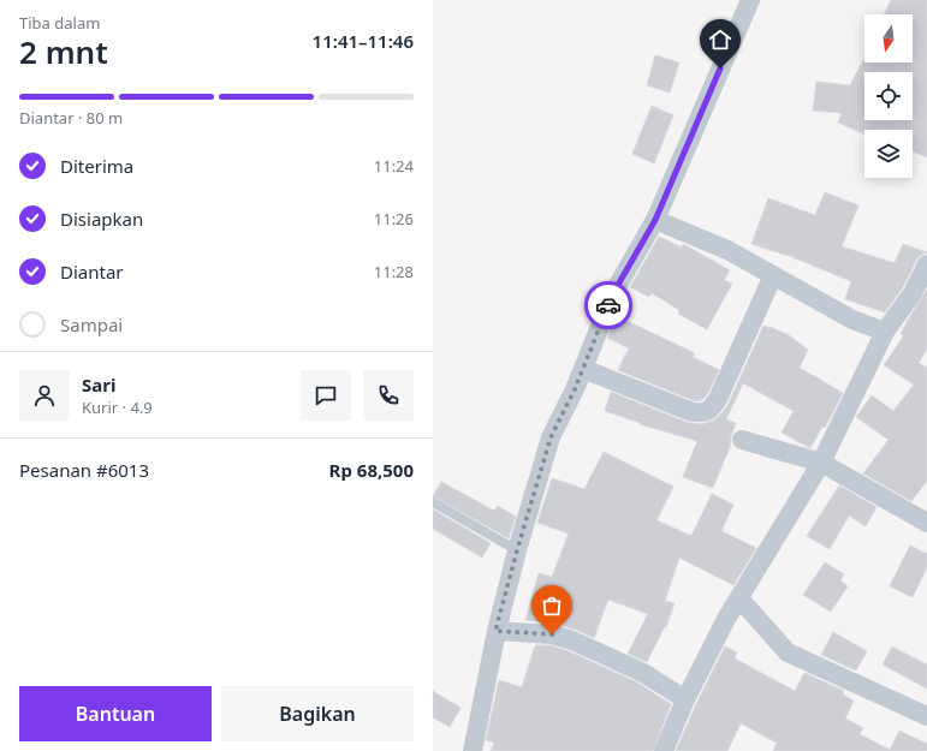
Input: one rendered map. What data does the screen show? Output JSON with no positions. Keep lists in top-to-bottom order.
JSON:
{
  "north": "bottom",
  "page": {
    "heading": ["2 mnt", "Tiba dalam", "11:41–11:46"],
    "panel": [
      "Sari",
      "Kurir · 4.9",
      "Pesanan #6013",
      "Rp 68,500"
    ],
    "bar": "Diantar · 80 m",
    "list": [
      ["Diterima", "11:24"],
      ["Disiapkan", "11:26"],
      ["Diantar", "11:28"],
      "Sampai"
    ],
    "buttons": ["Bantuan", "Bagikan"]
  }
}
